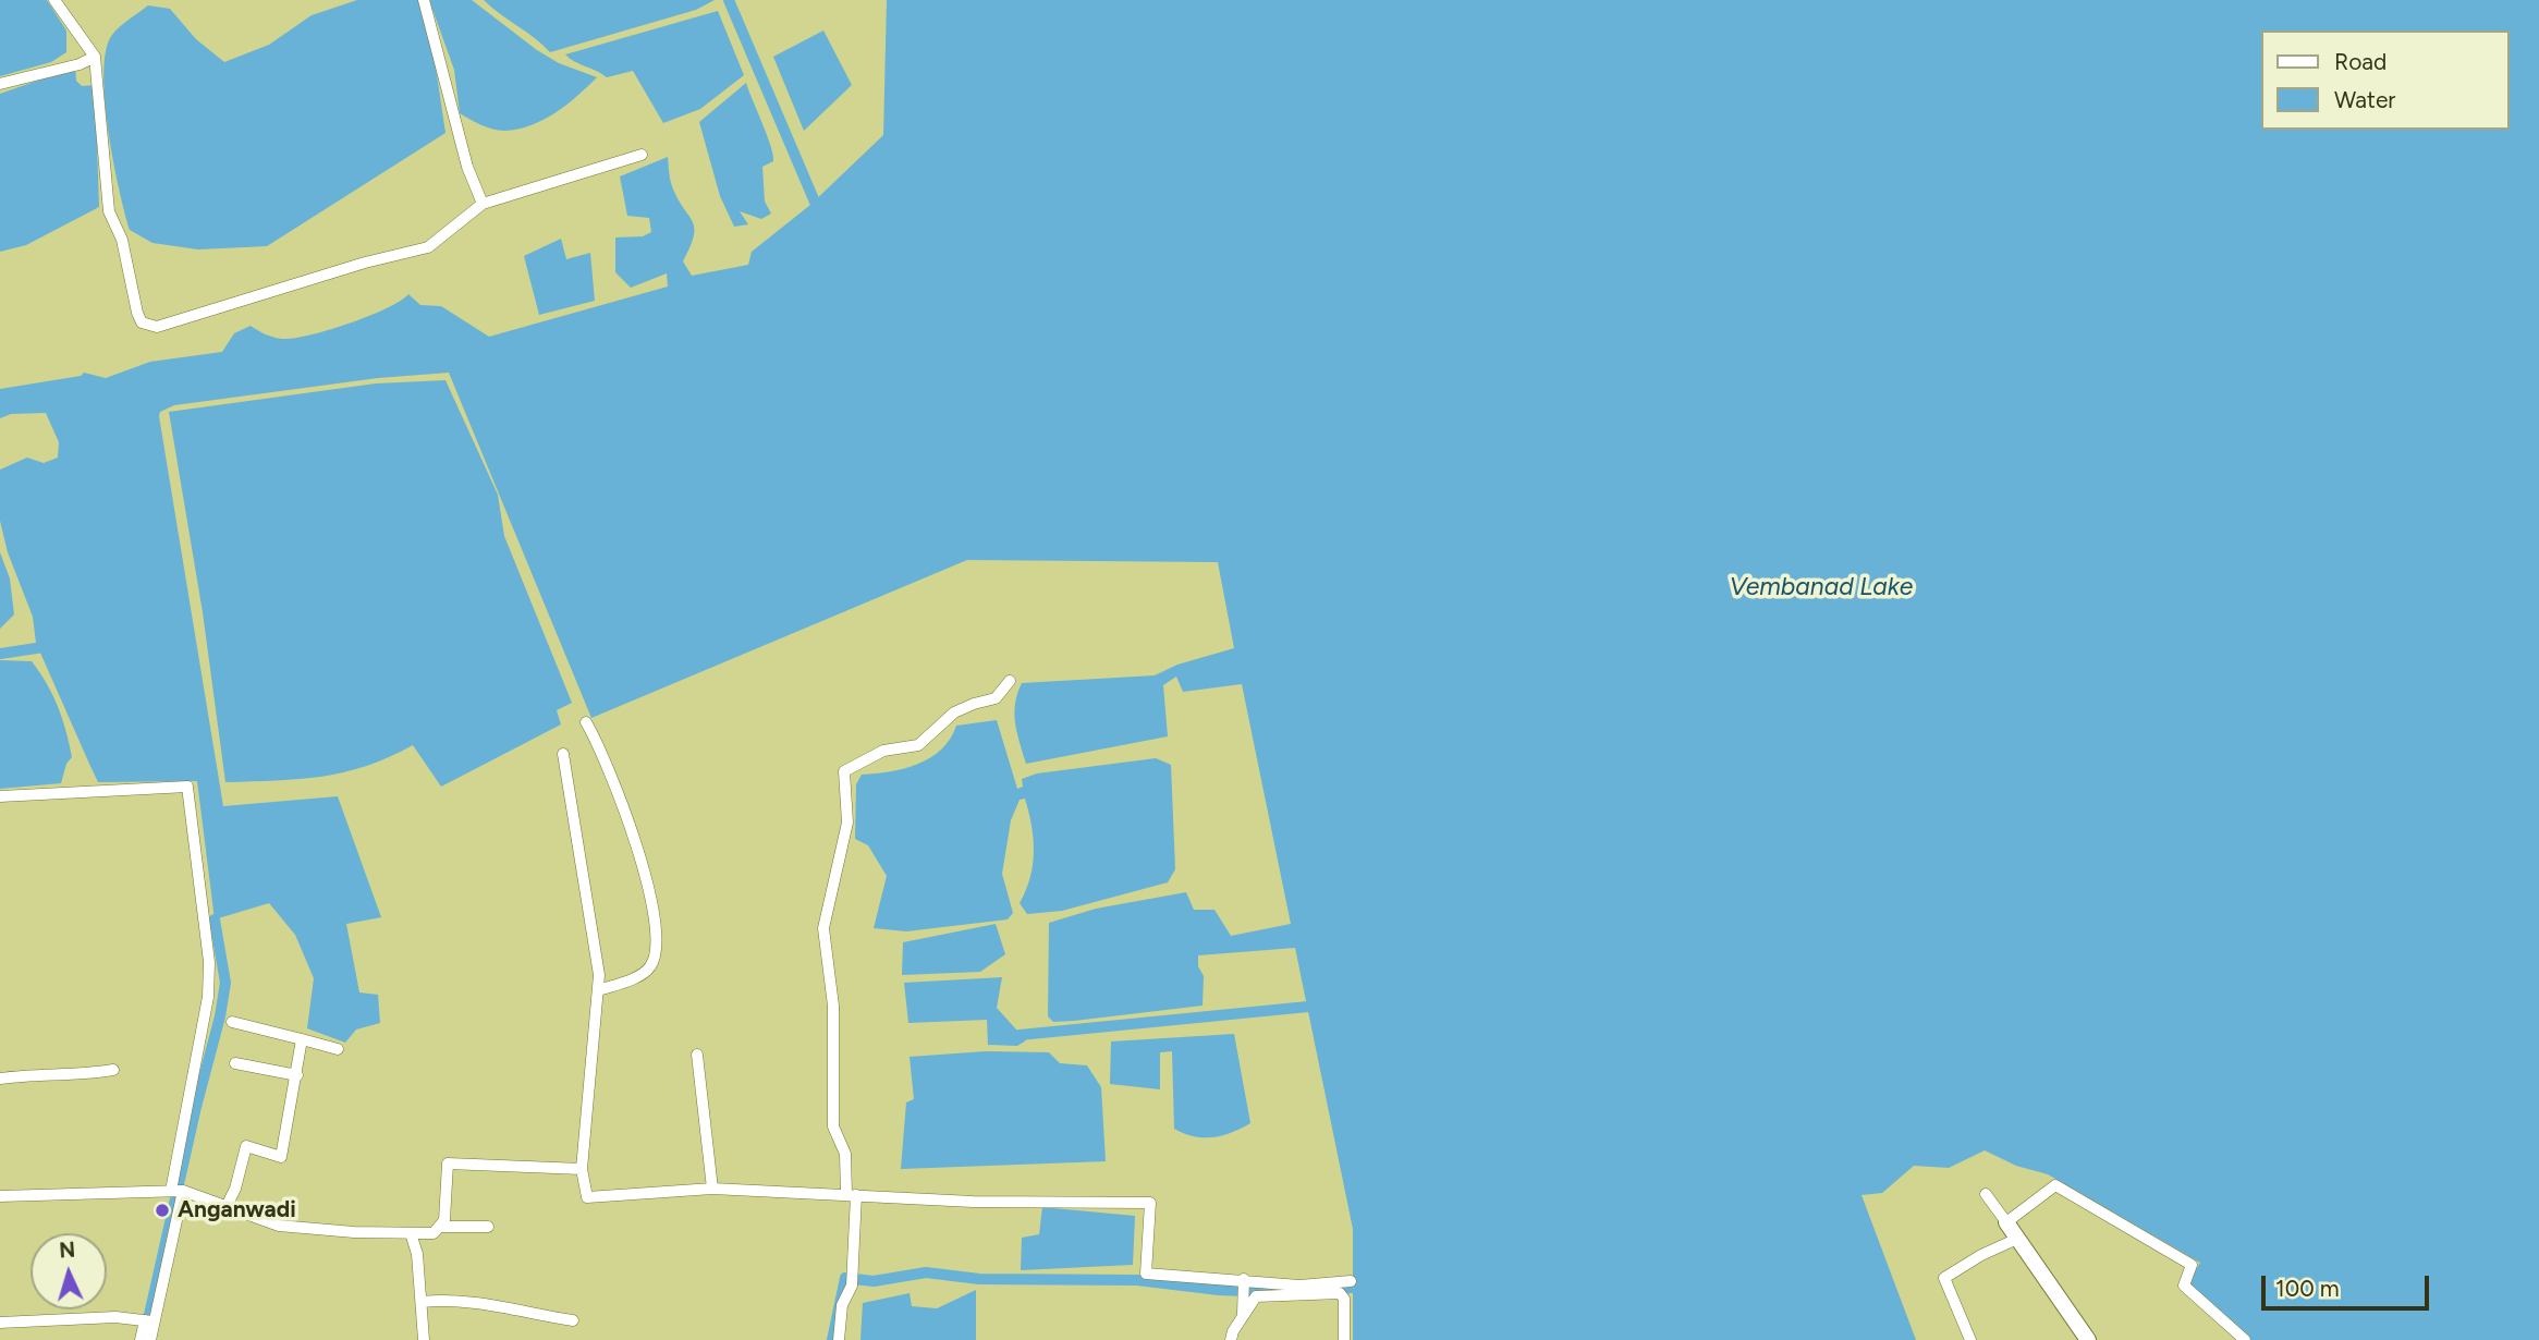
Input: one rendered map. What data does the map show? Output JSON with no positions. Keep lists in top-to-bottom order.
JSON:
{
  "water": ["Vembanad Lake"],
  "places": ["Anganwadi"],
  "legend": ["Road", "Water"],
  "scale_bar": "100 m",
  "north": "top"
}
